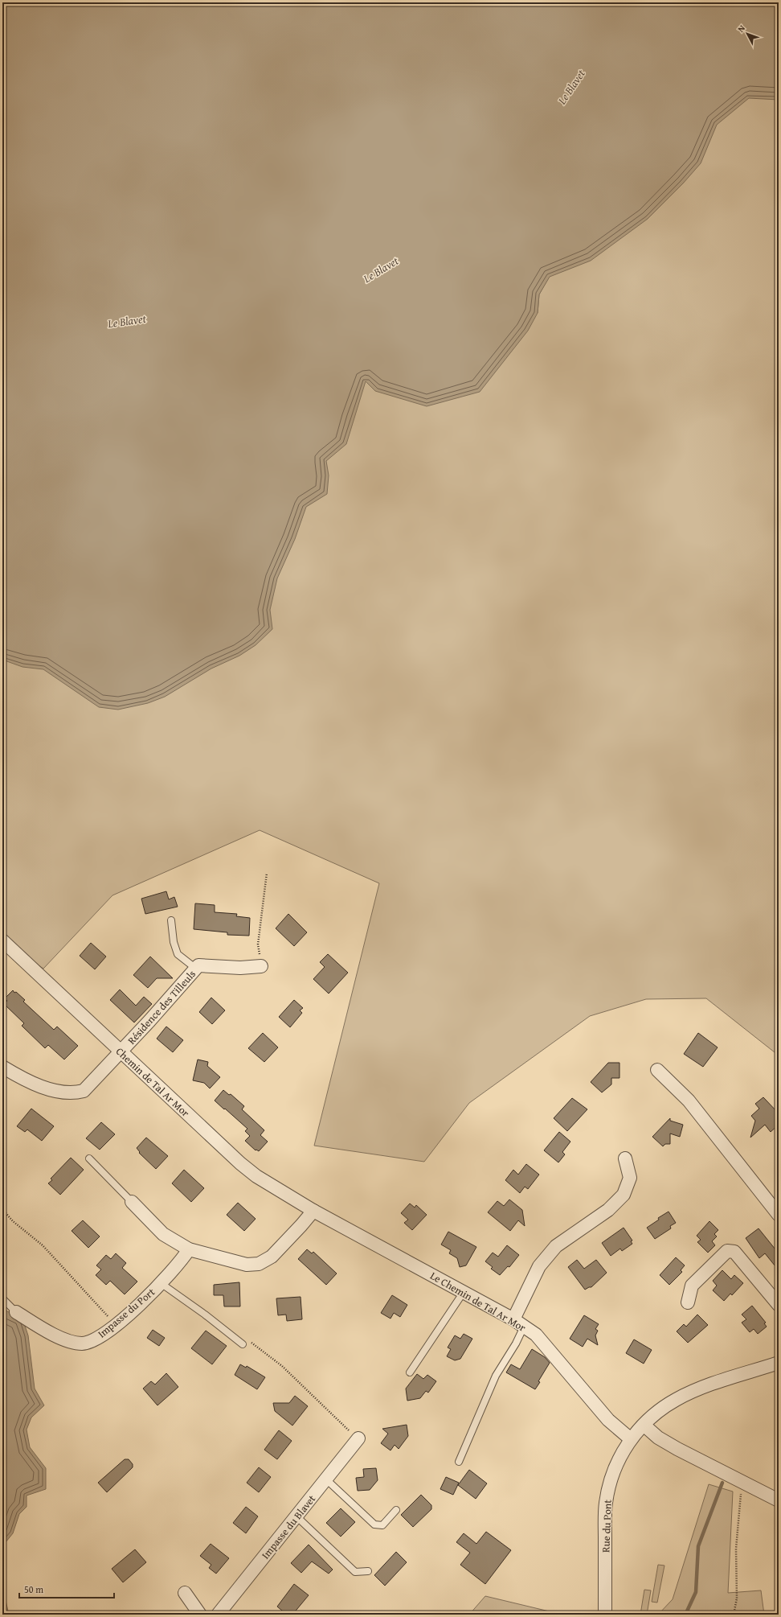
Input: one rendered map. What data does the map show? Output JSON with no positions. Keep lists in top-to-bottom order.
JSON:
{
  "streets": {
    "street": [
      "Résidence des Tilleuls",
      "Chemin de Tal Ar Mor",
      "Le Chemin de Tal Ar Mor",
      "Impasse du Port",
      "Rue du Pont",
      "Impasse du Blavet"
    ]
  },
  "crossings": [
    ["Résidence des Tilleuls", "Chemin de Tal Ar Mor"],
    ["Chemin de Tal Ar Mor", "Le Chemin de Tal Ar Mor"],
    ["Le Chemin de Tal Ar Mor", "Rue du Pont"]
  ],
  "water": ["Le Blavet"],
  "scale_bar": "50 m",
  "north": "top left"
}
